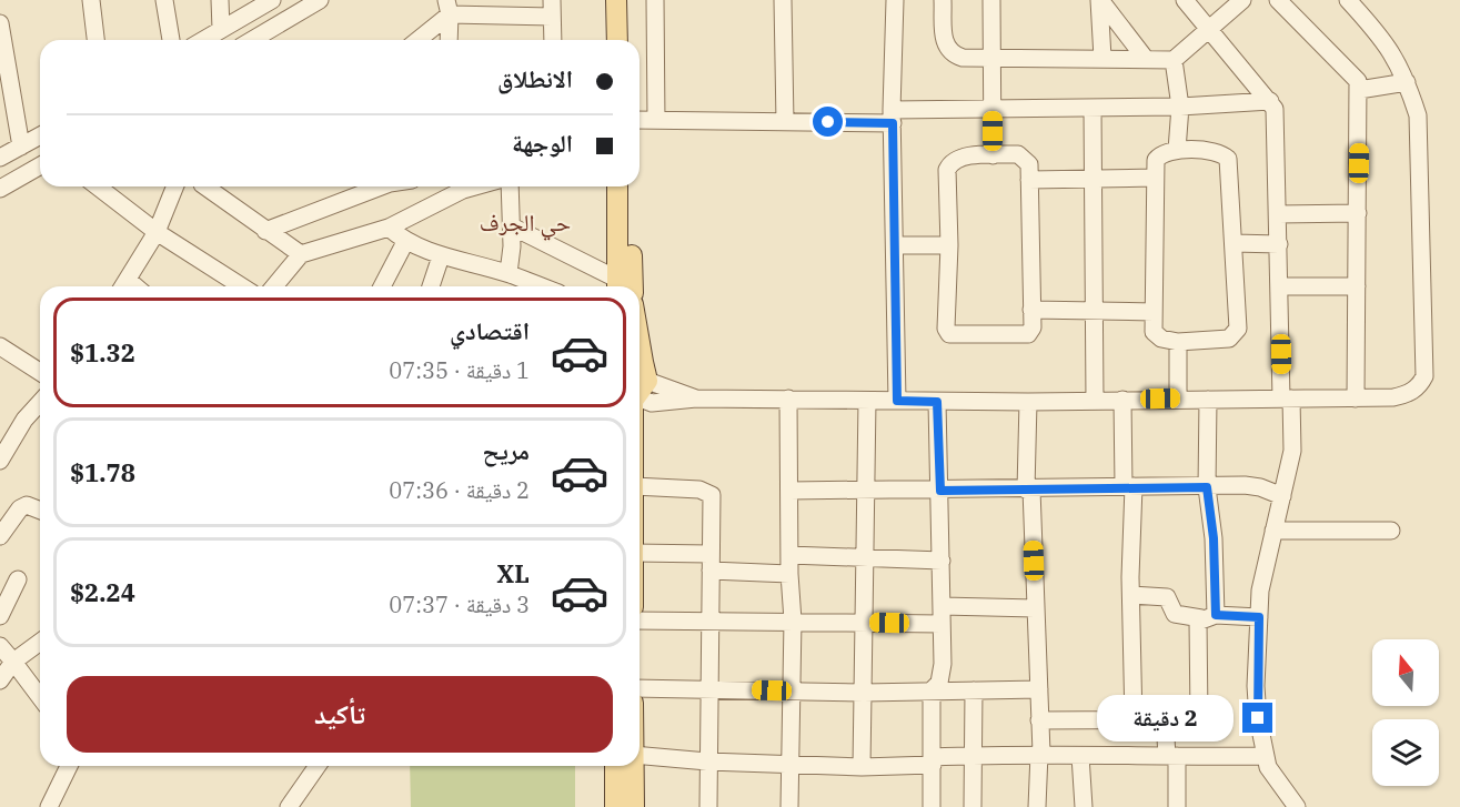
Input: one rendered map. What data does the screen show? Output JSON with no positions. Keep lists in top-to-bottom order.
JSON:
{
  "districts": ["حي الجرف"],
  "north": "top",
  "page": {
    "banner": ["الانطلاق", "الوجهة"],
    "list": [
      {
        "name": "اقتصادي",
        "note": "1 دقيقة · 07:35",
        "value": "$1.32"
      },
      {
        "name": "مريح",
        "note": "2 دقيقة · 07:36",
        "value": "$1.78"
      },
      {
        "name": "XL",
        "note": "3 دقيقة · 07:37",
        "value": "$2.24"
      }
    ],
    "buttons": "تأكيد",
    "bubble": "2 دقيقة"
  }
}
